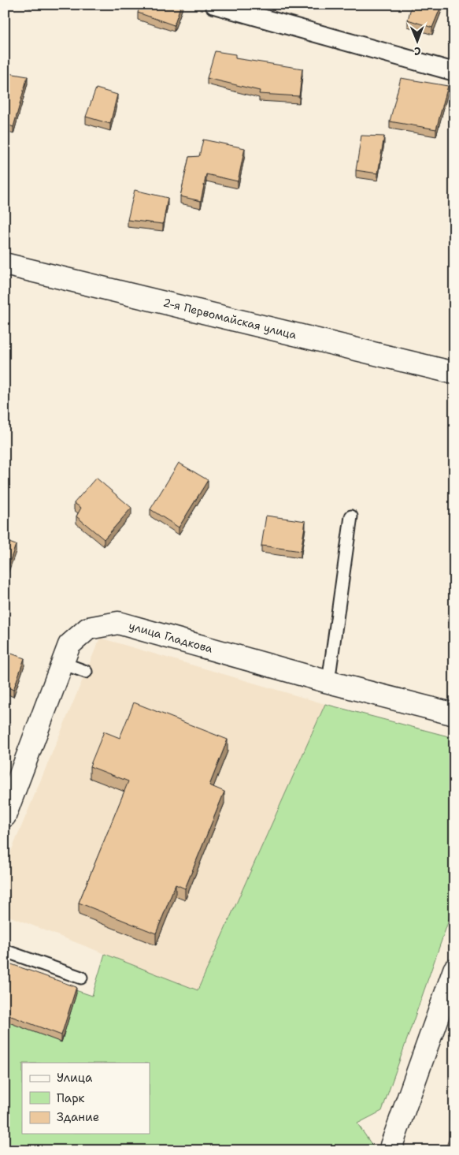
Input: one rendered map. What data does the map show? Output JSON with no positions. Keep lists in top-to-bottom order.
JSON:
{
  "streets": {
    "street": ["2-я Первомайская улица", "улица Гладкова"]
  },
  "legend": ["Улица", "Парк", "Здание"],
  "north": "bottom"
}
